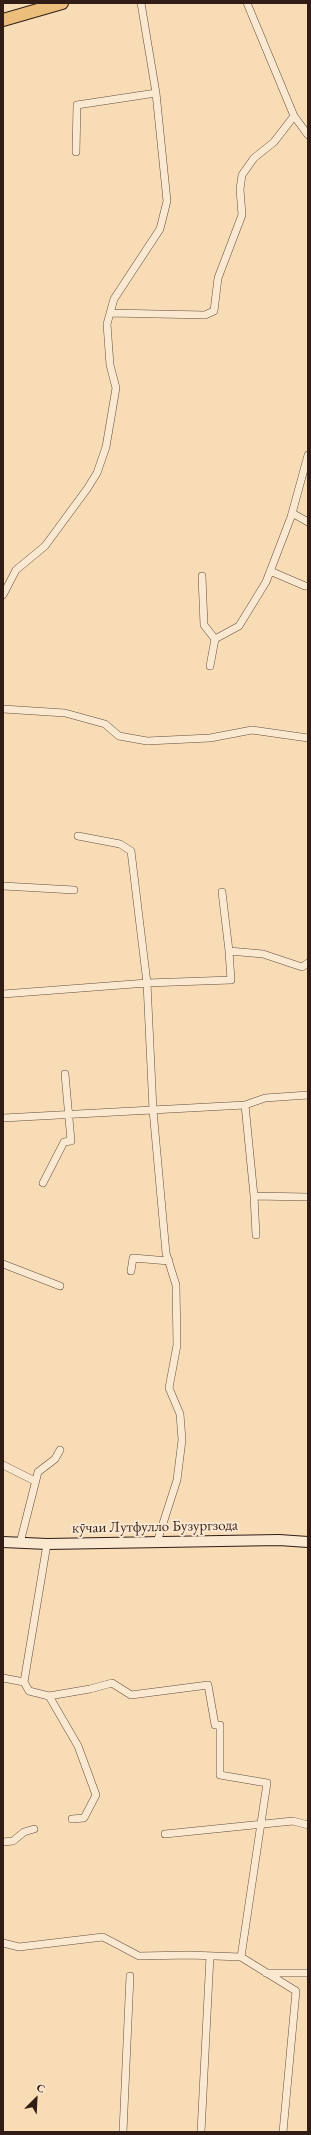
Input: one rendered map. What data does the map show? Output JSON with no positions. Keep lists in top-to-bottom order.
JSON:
{
  "streets": {
    "main road": ["кӯчаи Лутфулло Бузургзода"]
  },
  "north": "top right"
}
